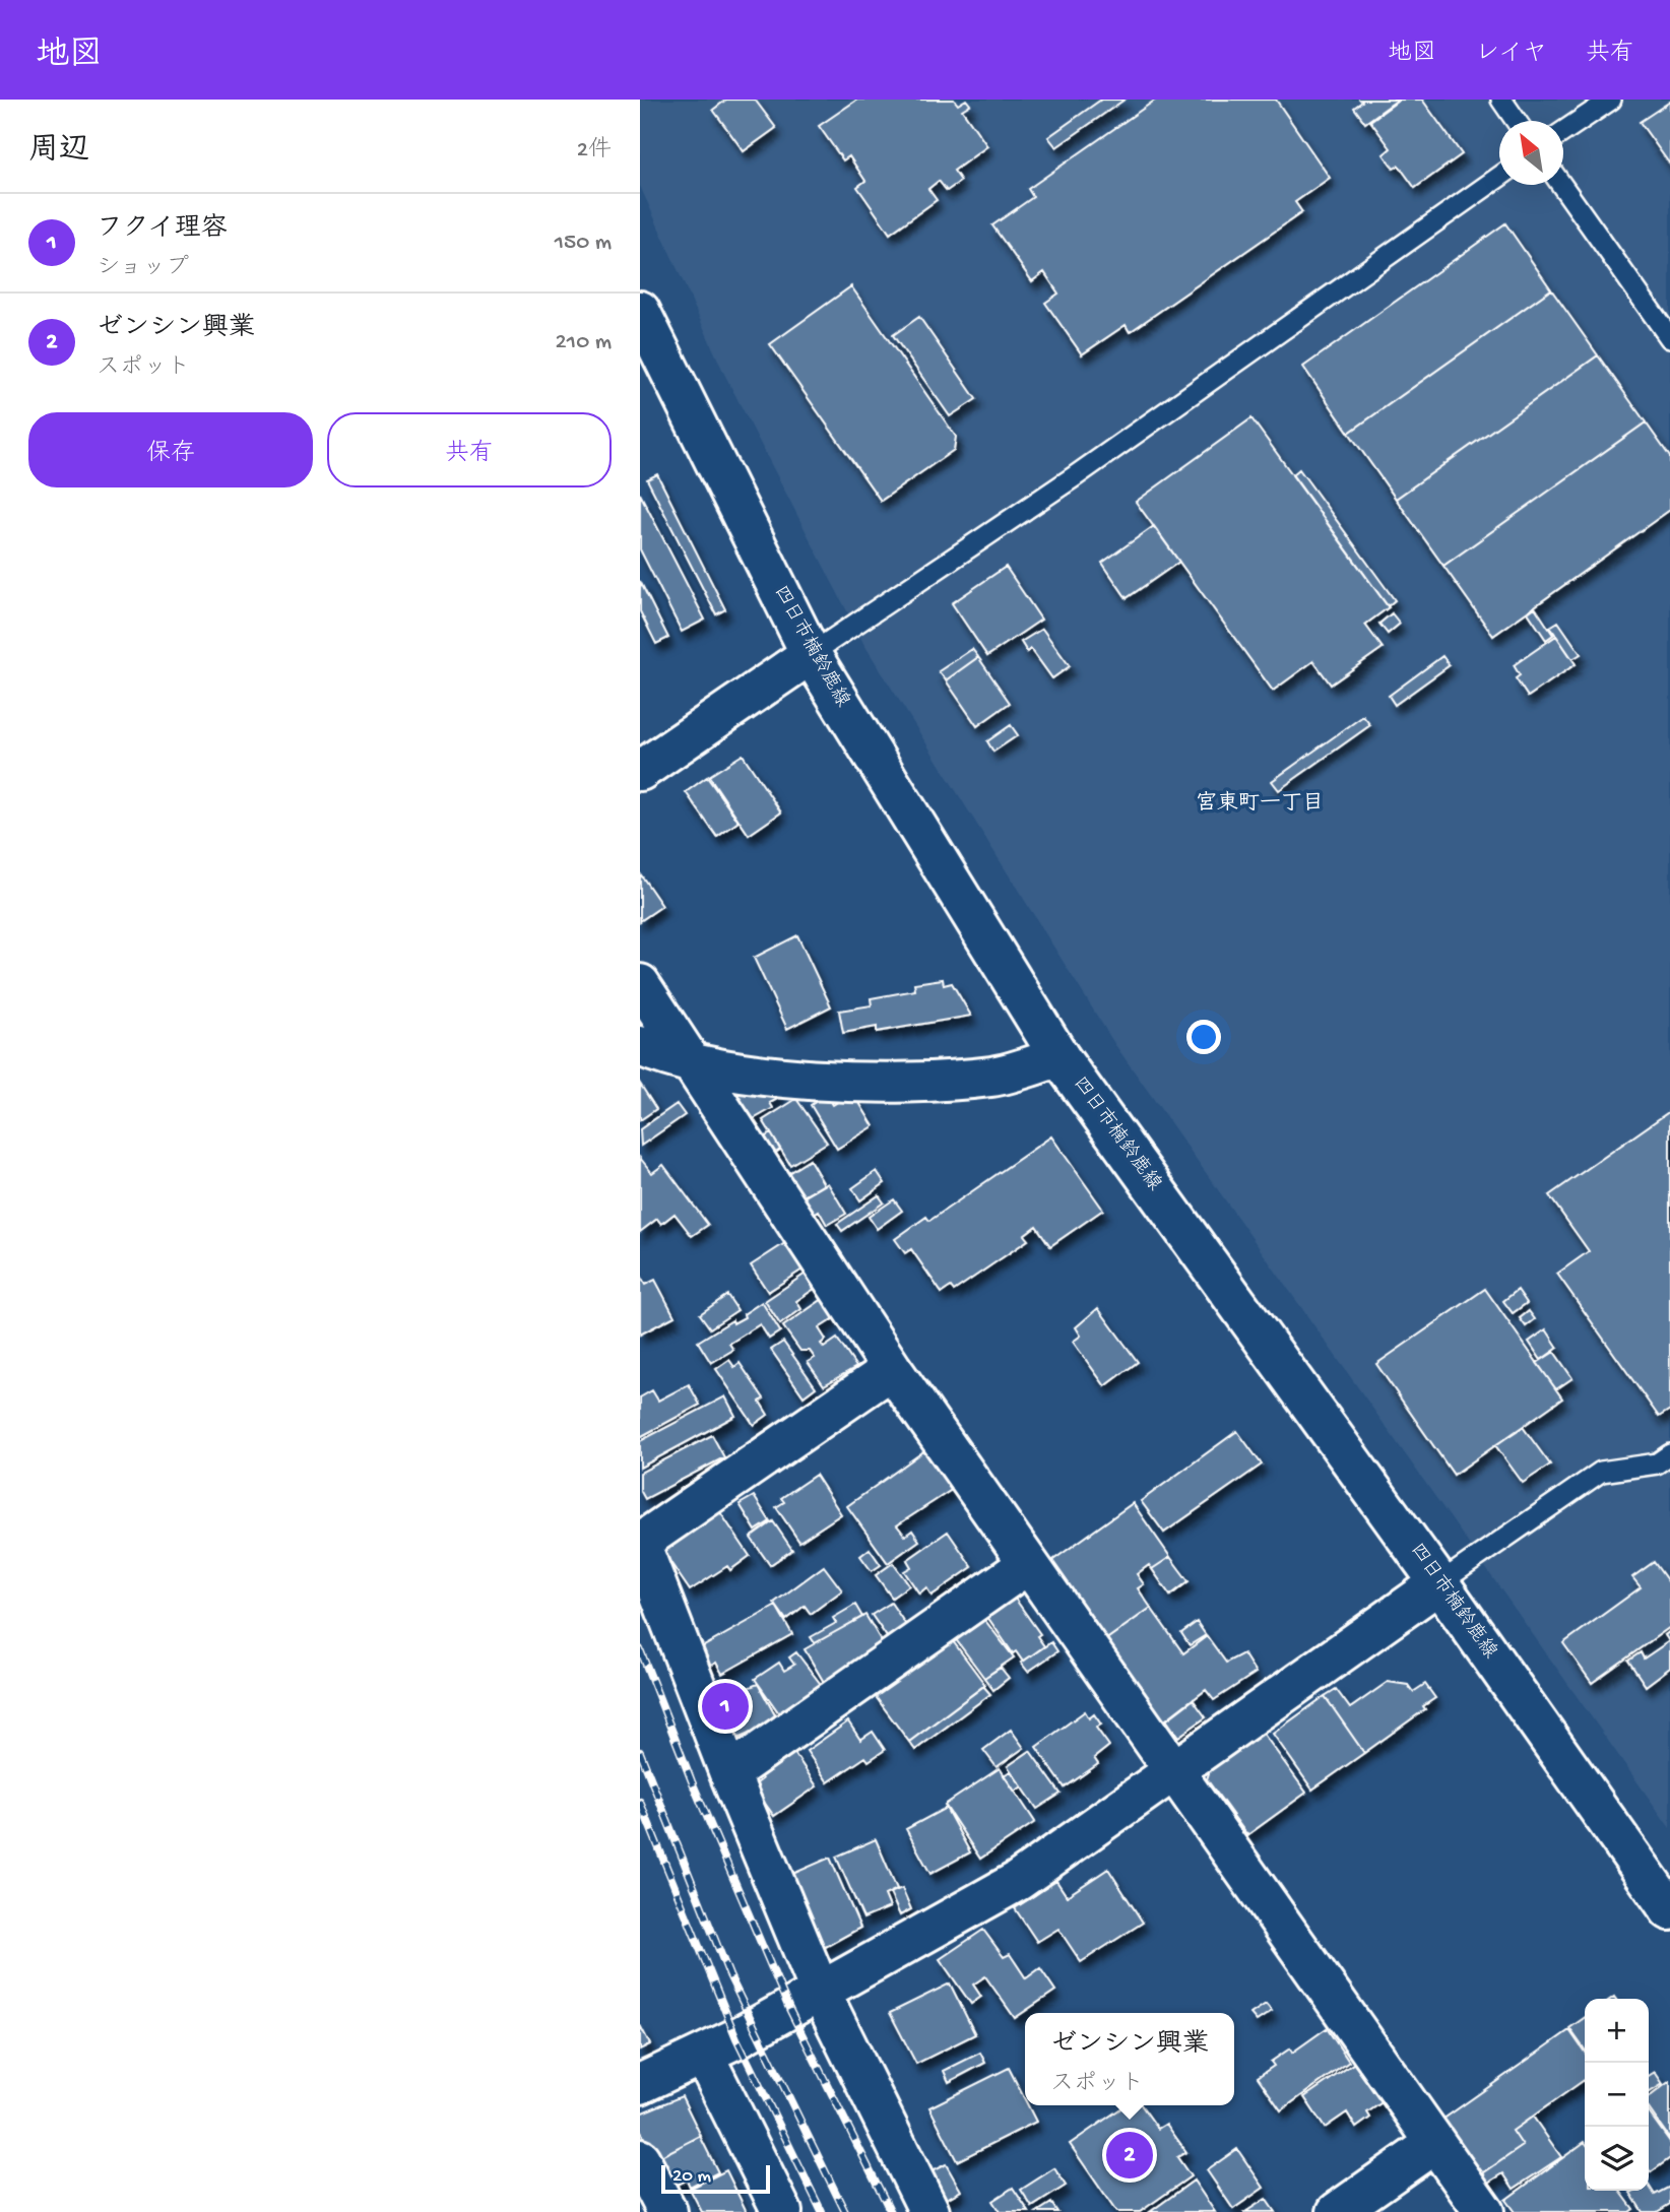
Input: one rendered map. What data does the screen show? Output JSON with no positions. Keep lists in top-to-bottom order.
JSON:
{
  "streets": {
    "street": ["四日市楠鈴鹿線"]
  },
  "districts": ["宮東町一丁目"],
  "scale_bar": "20 m",
  "north": "top left",
  "page": {
    "header": "地図",
    "nav": ["地図", "レイヤ", "共有"],
    "heading": ["周辺", "2件"],
    "list": [
      {
        "mark": "1",
        "name": "フクイ理容",
        "note": "ショップ",
        "value": "150 m"
      },
      {
        "mark": "2",
        "name": "ゼンシン興業",
        "note": "スポット",
        "value": "210 m"
      }
    ],
    "buttons": ["保存", "共有"],
    "pins": ["1", "2"],
    "map_buttons": ["+", "−"],
    "popup": ["ゼンシン興業", "スポット"],
    "scale": "20 m"
  }
}
